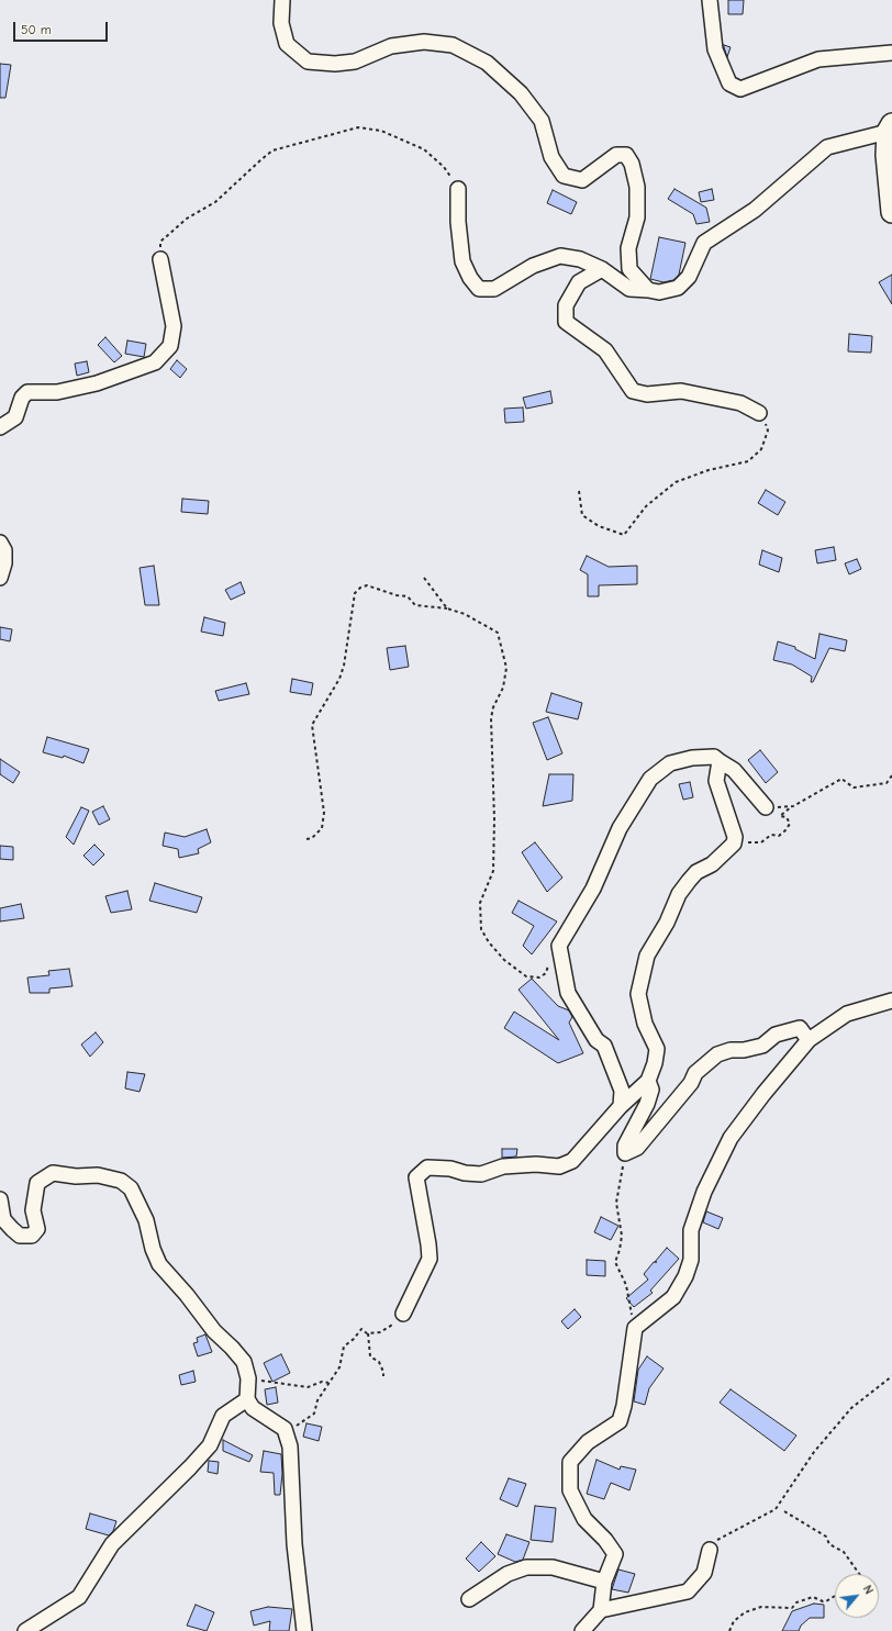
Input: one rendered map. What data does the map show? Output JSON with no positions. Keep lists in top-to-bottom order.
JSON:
{
  "scale_bar": "50 m",
  "north": "top right"
}
